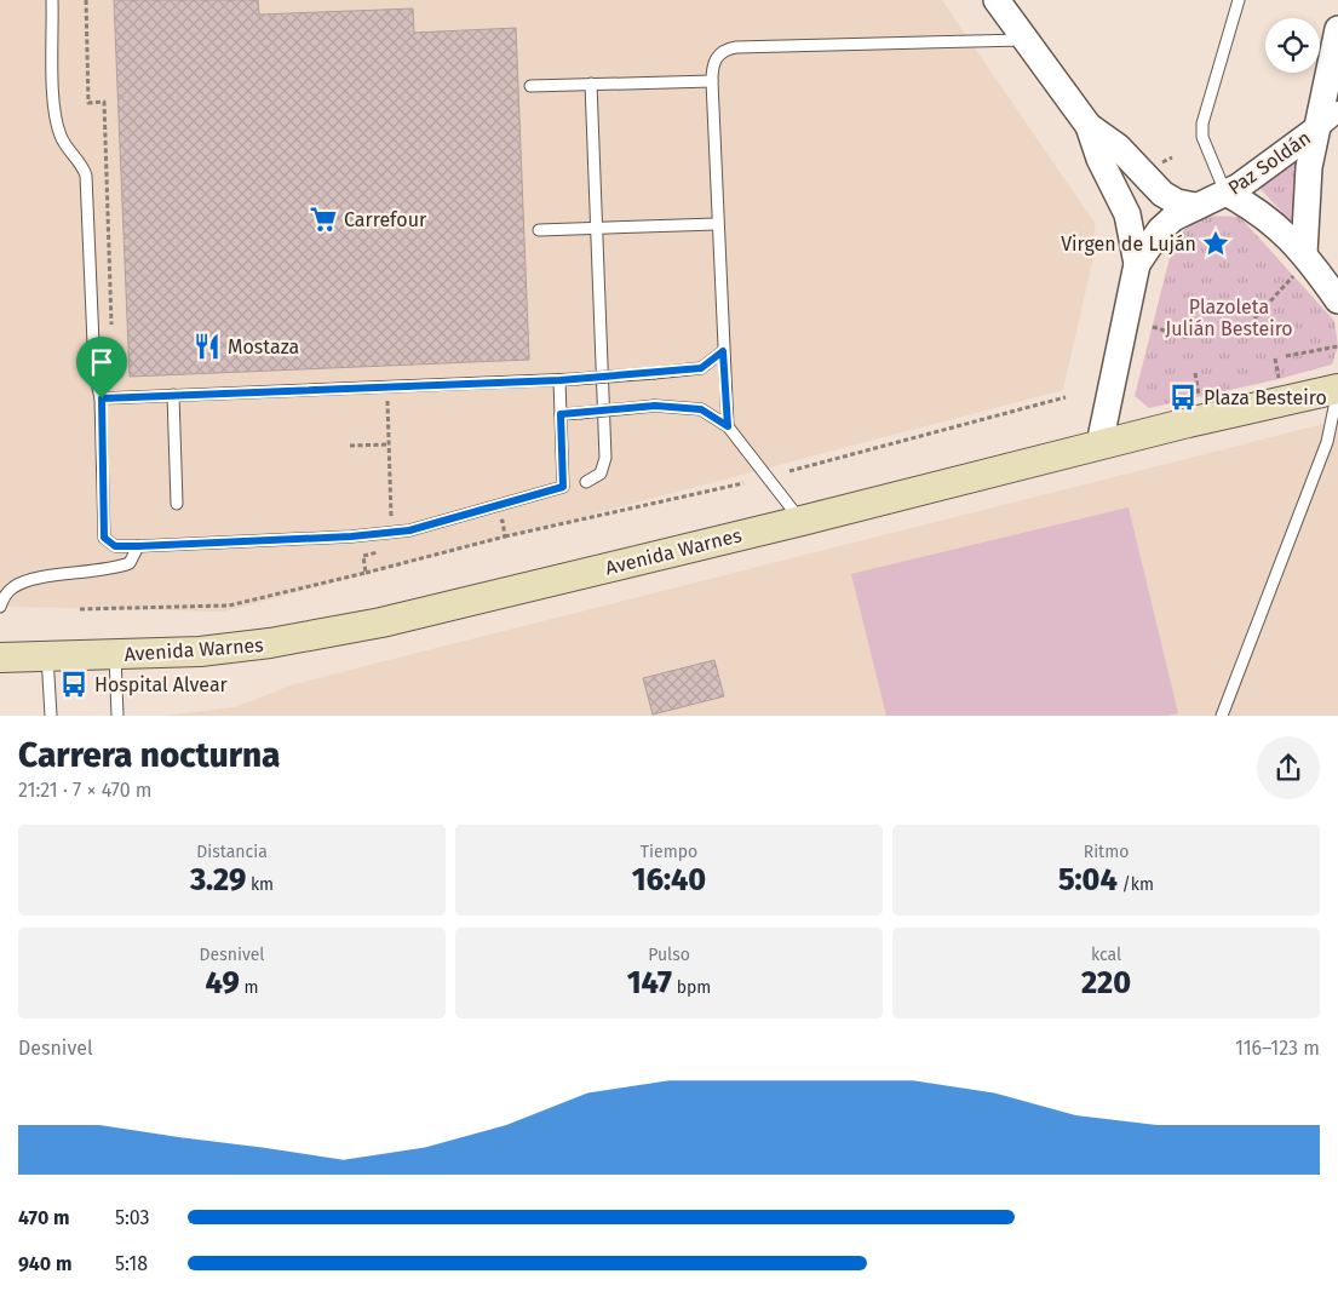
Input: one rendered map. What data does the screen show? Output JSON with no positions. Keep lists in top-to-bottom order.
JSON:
{
  "streets": {
    "main road": ["Avenida Warnes"],
    "street": ["Paz Soldán"]
  },
  "parks": ["Plazoleta Julián Besteiro"],
  "places": {
    "supermarket": ["Carrefour"],
    "place": ["Virgen de Luján"],
    "restaurant": ["Mostaza"],
    "bus stop": ["Plaza Besteiro", "Hospital Alvear"]
  },
  "page": {
    "heading": ["Carrera nocturna", "21:21 · 7 × 470 m"],
    "stats": [
      ["Distancia", "3.29 km"],
      ["Tiempo", "16:40"],
      ["Ritmo", "5:04 /km"],
      ["Desnivel", "49 m"],
      ["Pulso", "147 bpm"],
      ["kcal", "220"]
    ],
    "chart": ["Desnivel", "116–123 m"],
    "list": [
      {
        "name": "470 m",
        "note": "5:03"
      },
      {
        "name": "940 m",
        "note": "5:18"
      }
    ]
  }
}
